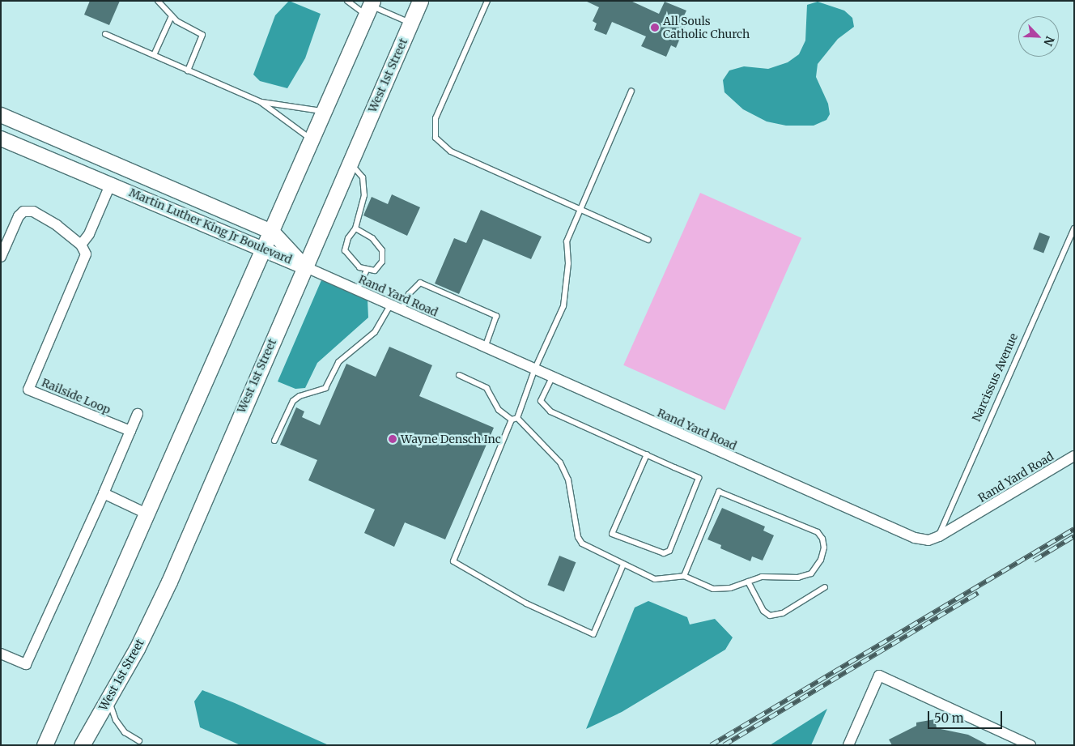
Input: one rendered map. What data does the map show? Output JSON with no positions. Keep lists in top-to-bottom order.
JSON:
{
  "streets": {
    "main road": ["West 1st Street", "Martin Luther King Jr Boulevard"],
    "street": ["Rand Yard Road", "Railside Loop"],
    "lane": ["Narcissus Avenue"]
  },
  "crossings": [
    ["West 1st Street", "Martin Luther King Jr Boulevard"],
    ["West 1st Street", "Rand Yard Road"],
    ["Martin Luther King Jr Boulevard", "Rand Yard Road"],
    ["Martin Luther King Jr Boulevard", "Railside Loop"],
    ["Rand Yard Road", "Narcissus Avenue"]
  ],
  "places": ["All Souls Catholic Church", "Wayne Densch Inc"],
  "scale_bar": "50 m",
  "north": "bottom right"
}
